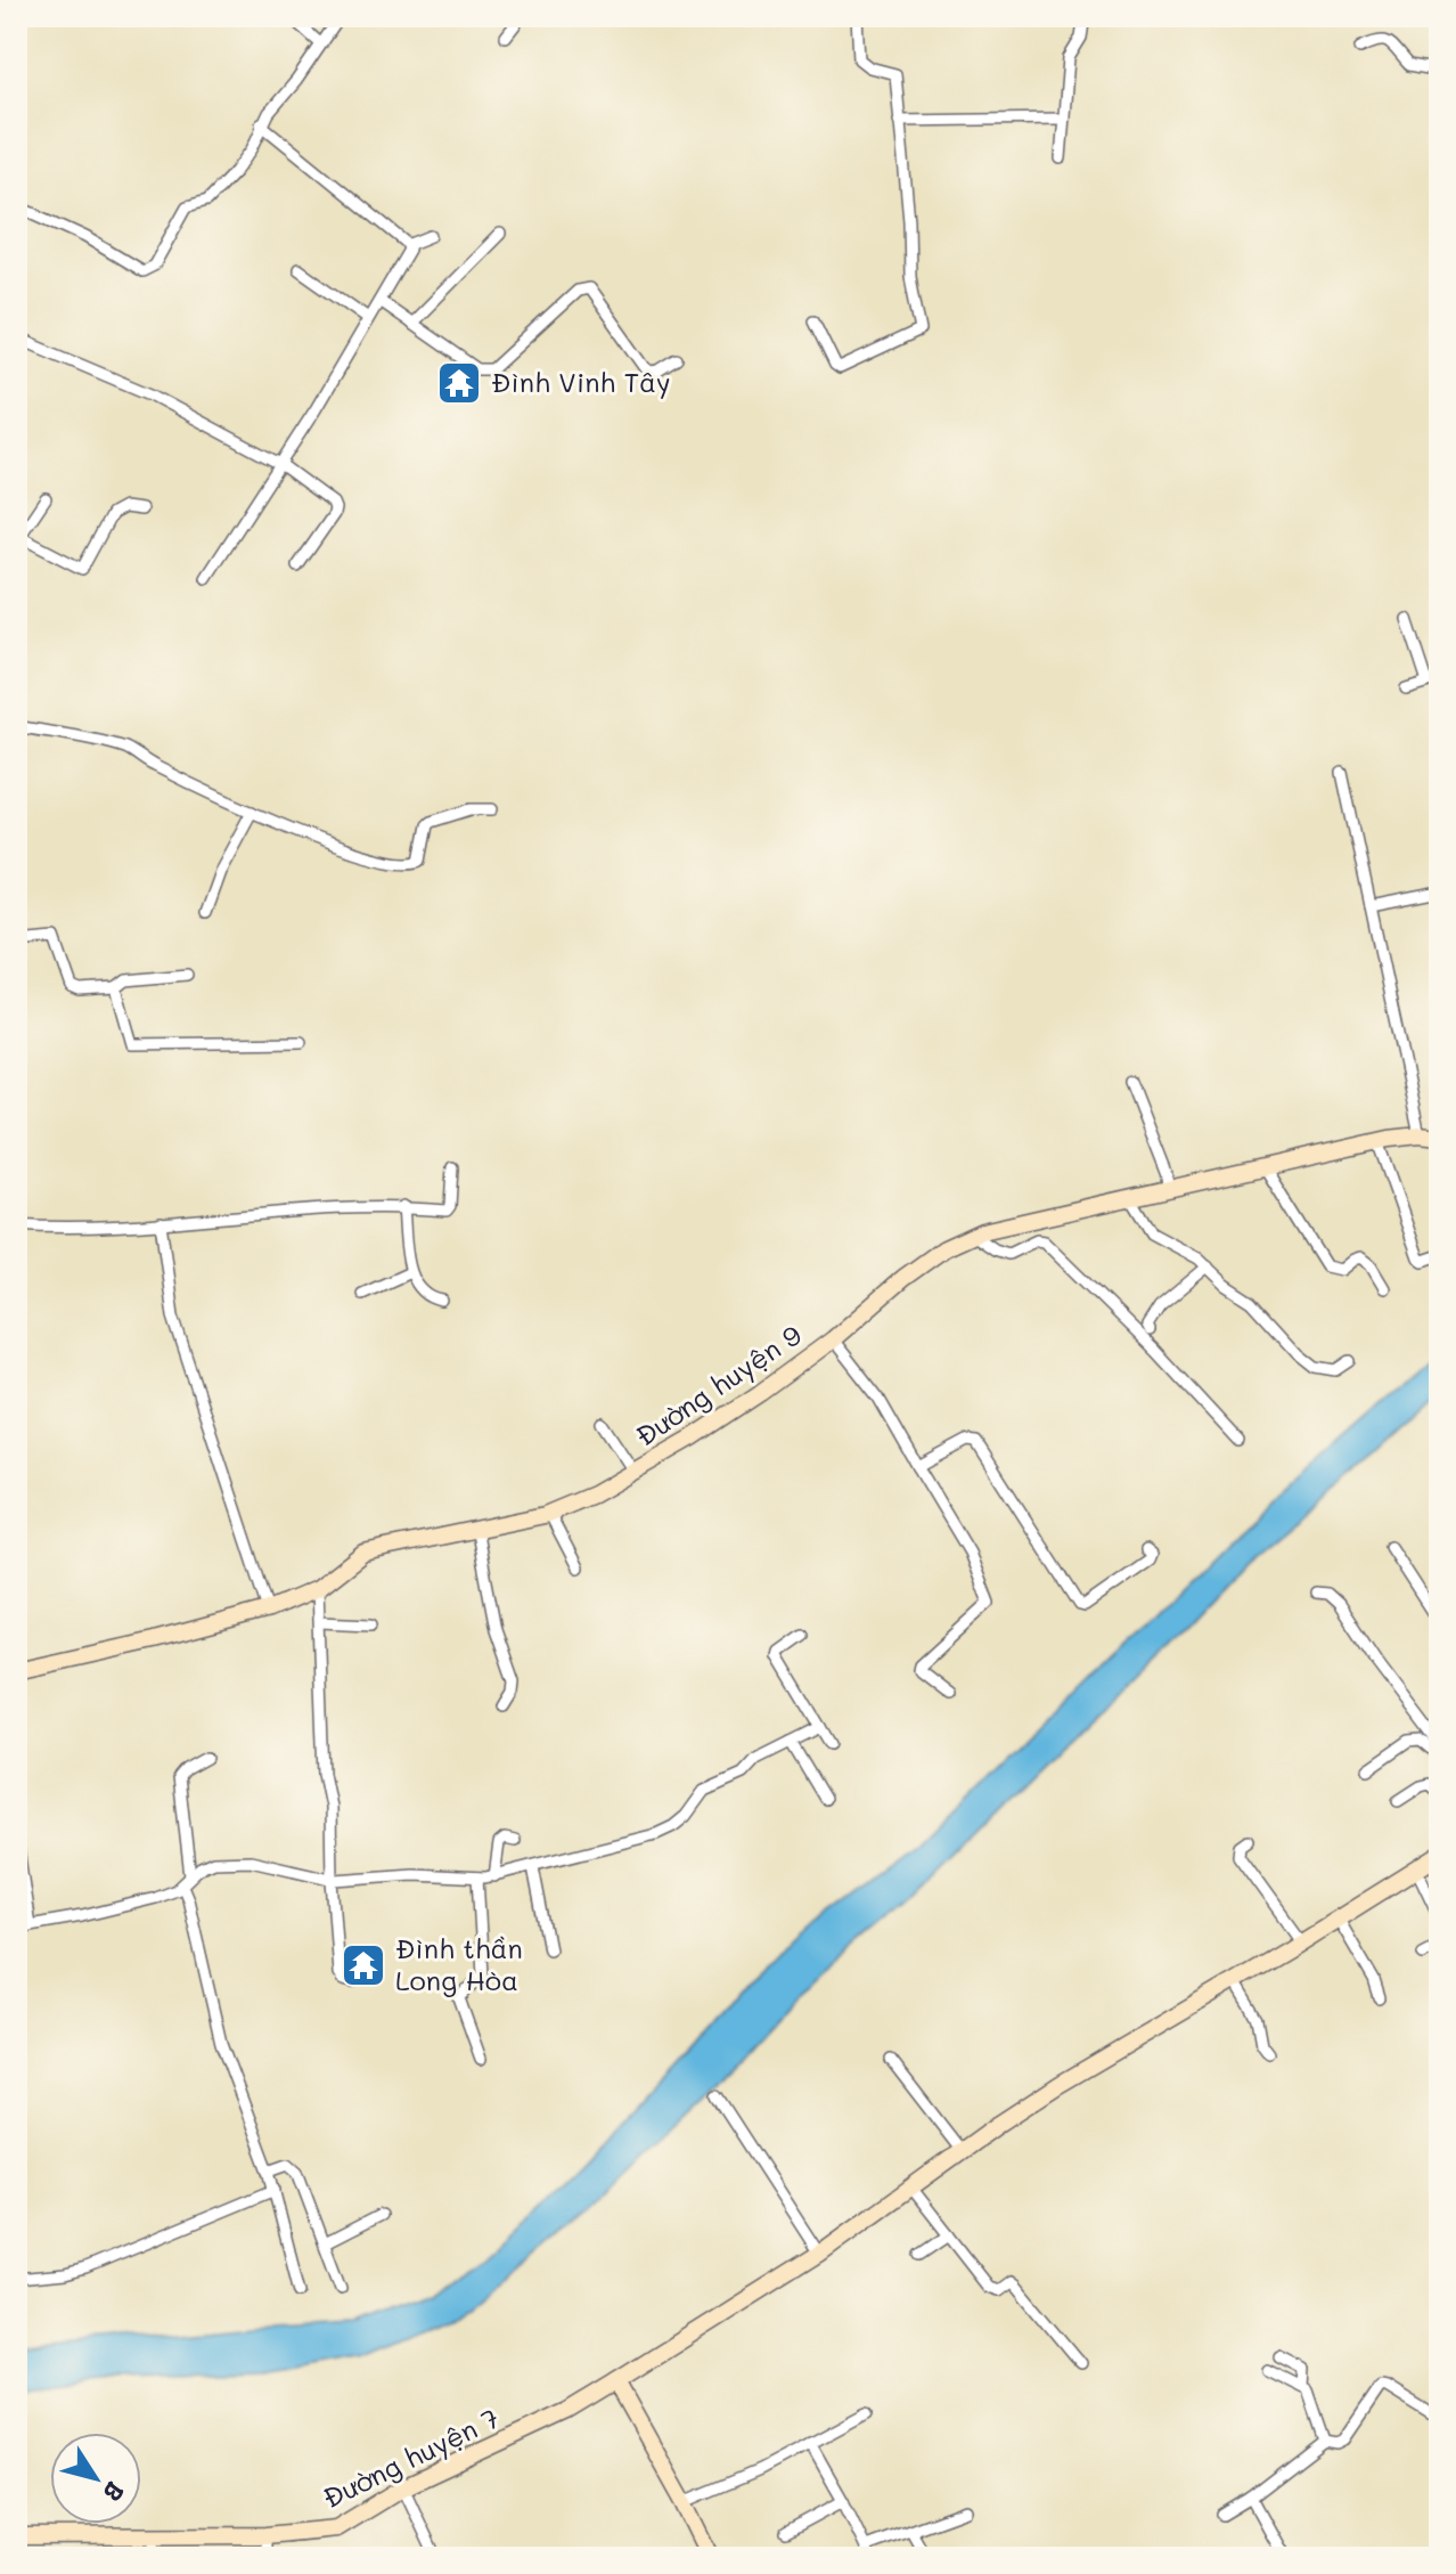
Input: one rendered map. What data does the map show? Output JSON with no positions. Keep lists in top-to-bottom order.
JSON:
{
  "streets": {
    "street": ["Đường huyện 9", "Đường huyện 7"]
  },
  "places": {
    "temple": ["Đình Vinh Tây", "Đình thần Long Hòa"]
  },
  "north": "bottom right"
}
